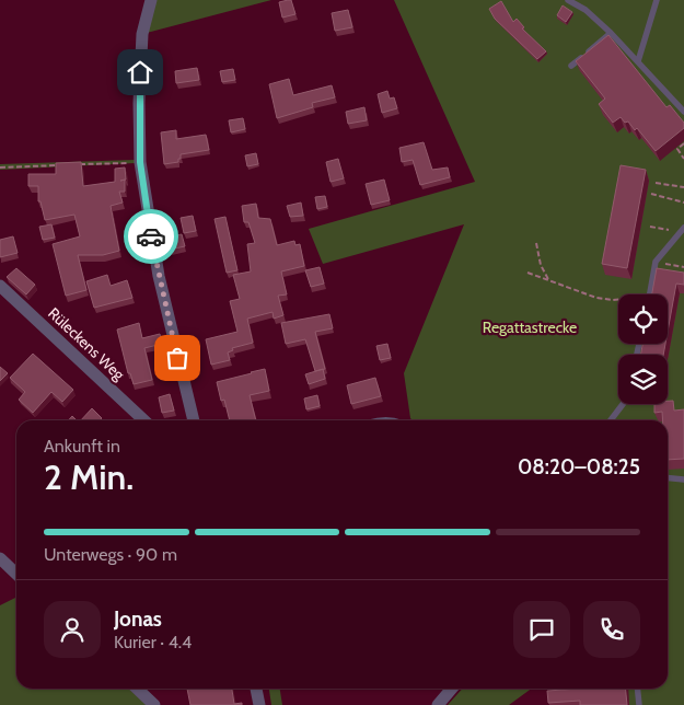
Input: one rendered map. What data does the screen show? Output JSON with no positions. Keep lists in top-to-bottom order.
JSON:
{
  "streets": {
    "street": ["Rüleckens Weg"]
  },
  "parks": ["Regattastrecke"],
  "page": {
    "heading": ["2 Min.", "Ankunft in", "08:20–08:25"],
    "panel": ["Jonas", "Kurier · 4.4"],
    "bar": "Unterwegs · 90 m"
  }
}
